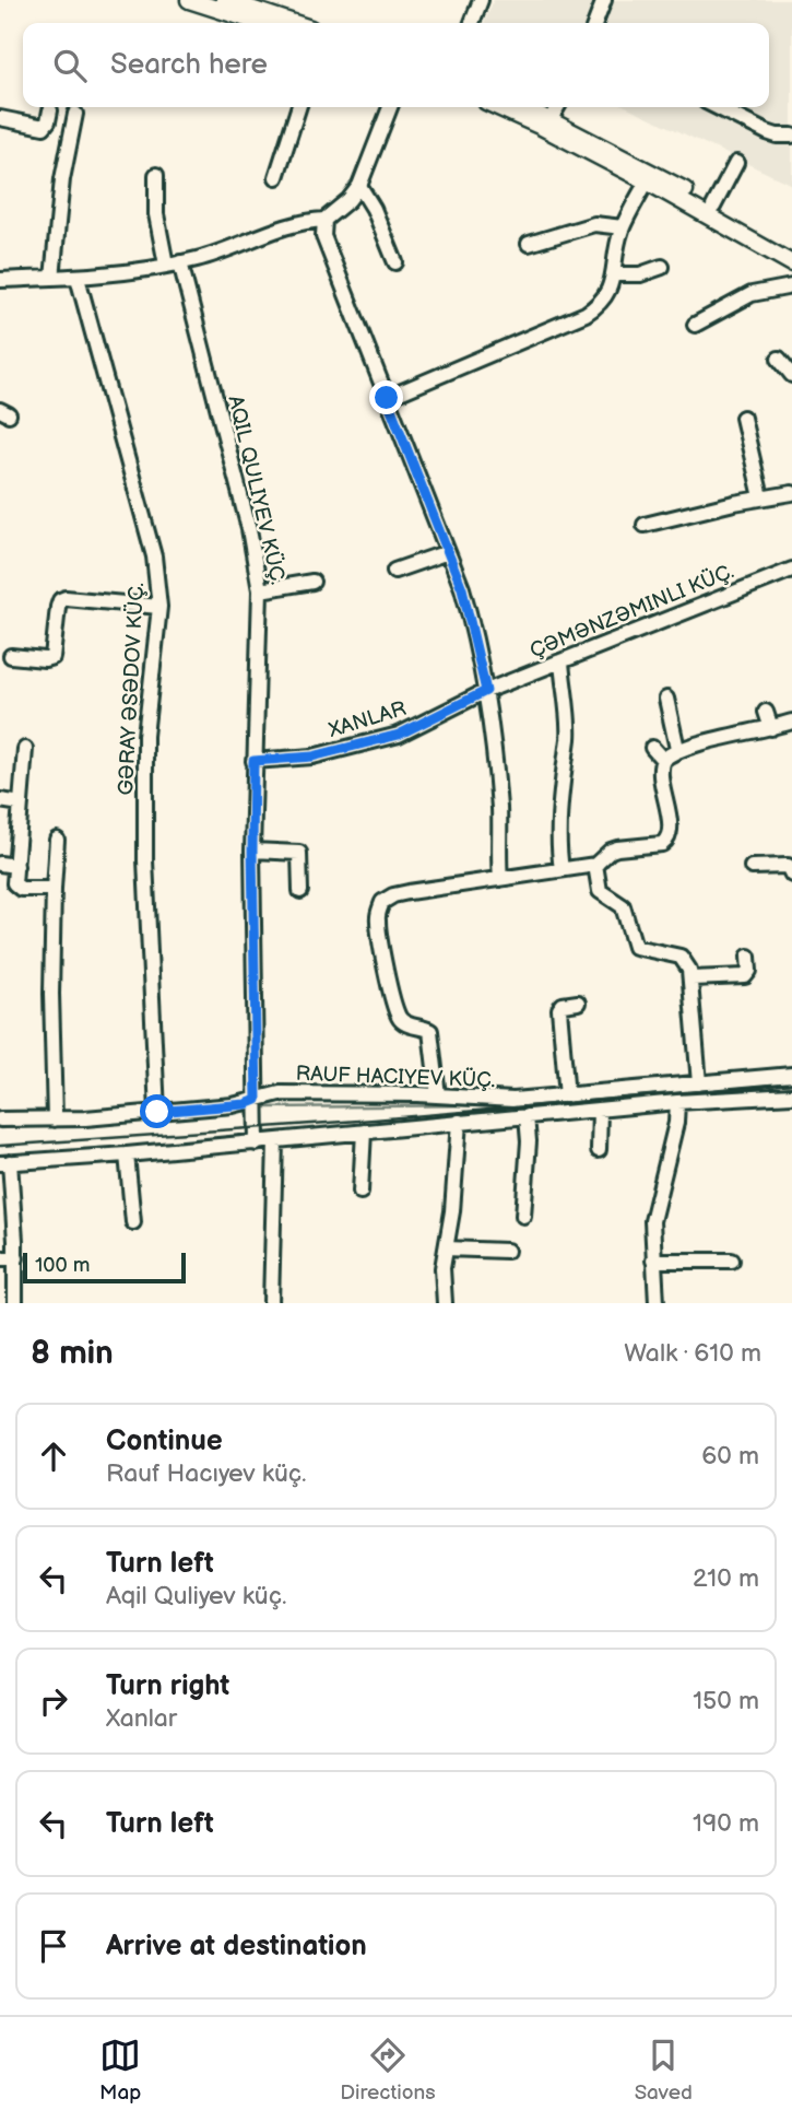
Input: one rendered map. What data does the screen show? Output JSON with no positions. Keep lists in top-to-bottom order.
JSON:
{
  "streets": {
    "street": [
      "AQIL QULIYEV KÜÇ.",
      "ÇƏMƏNZƏMINLI KÜÇ.",
      "GƏRAY ƏSƏDOV KÜÇ.",
      "XANLAR"
    ]
  },
  "crossings": [
    ["AQIL QULIYEV KÜÇ.", "XANLAR"],
    ["ÇƏMƏNZƏMINLI KÜÇ.", "XANLAR"]
  ],
  "scale_bar": "100 m",
  "page": {
    "search": "Search here",
    "scale": "100 m",
    "heading": ["8 min", "Walk · 610 m"],
    "list": [
      ["Continue", "Rauf Hacıyev küç.", "60 m"],
      ["Turn left", "Aqil Quliyev küç.", "210 m"],
      ["Turn right", "Xanlar", "150 m"],
      ["Turn left", "190 m"],
      "Arrive at destination"
    ],
    "nav": ["Map", "Directions", "Saved"]
  }
}
